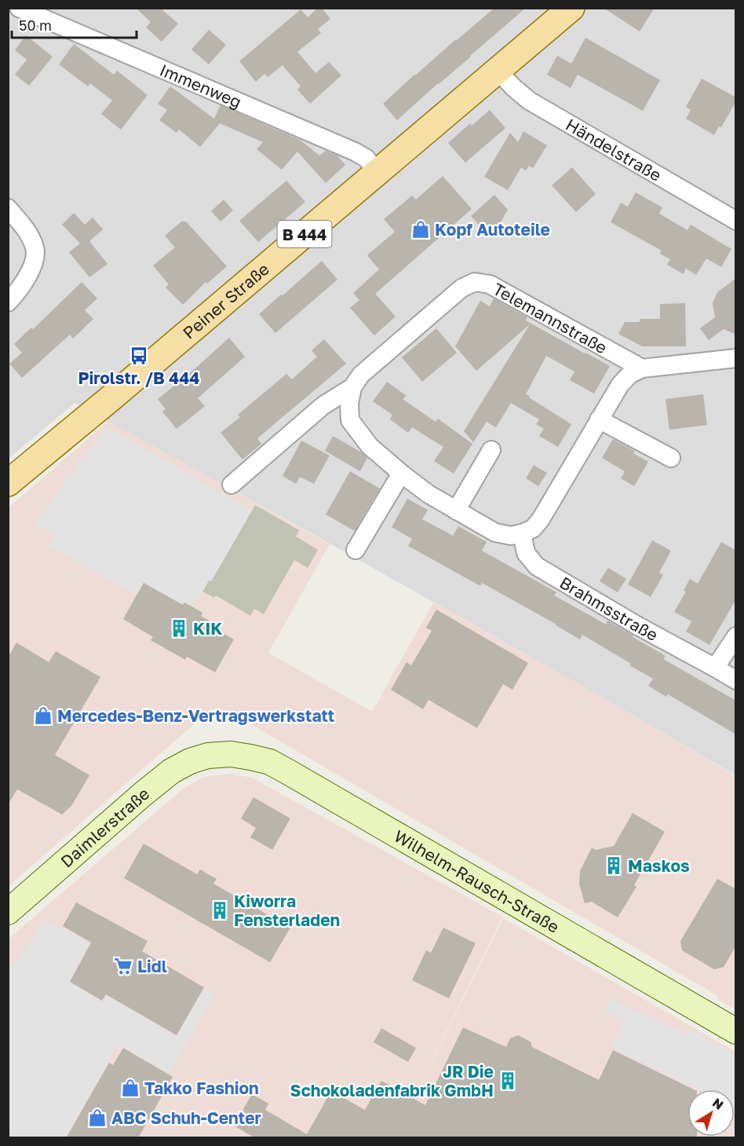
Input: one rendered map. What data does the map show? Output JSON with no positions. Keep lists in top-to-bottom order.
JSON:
{
  "streets": {
    "main road": ["B 444", "Peiner Straße"],
    "street": [
      "Immenweg",
      "Händelstraße",
      "Telemannstraße",
      "Brahmsstraße",
      "Daimlerstraße",
      "Wilhelm-Rausch-Straße"
    ]
  },
  "crossings": [
    ["Immenweg", "Peiner Straße"],
    ["Händelstraße", "Peiner Straße"],
    ["Daimlerstraße", "Wilhelm-Rausch-Straße"]
  ],
  "places": {
    "shop": [
      "Kopf Autoteile",
      "Mercedes-Benz-Vertragswerkstatt",
      "Takko Fashion",
      "ABC Schuh-Center"
    ],
    "bus stop": ["Pirolstr. /B 444"],
    "building": [
      "KIK",
      "Maskos",
      "Kiworra Fensterladen",
      "JR Die Schokoladenfabrik GmbH"
    ],
    "supermarket": ["Lidl"]
  },
  "scale_bar": "50 m",
  "north": "top right"
}
